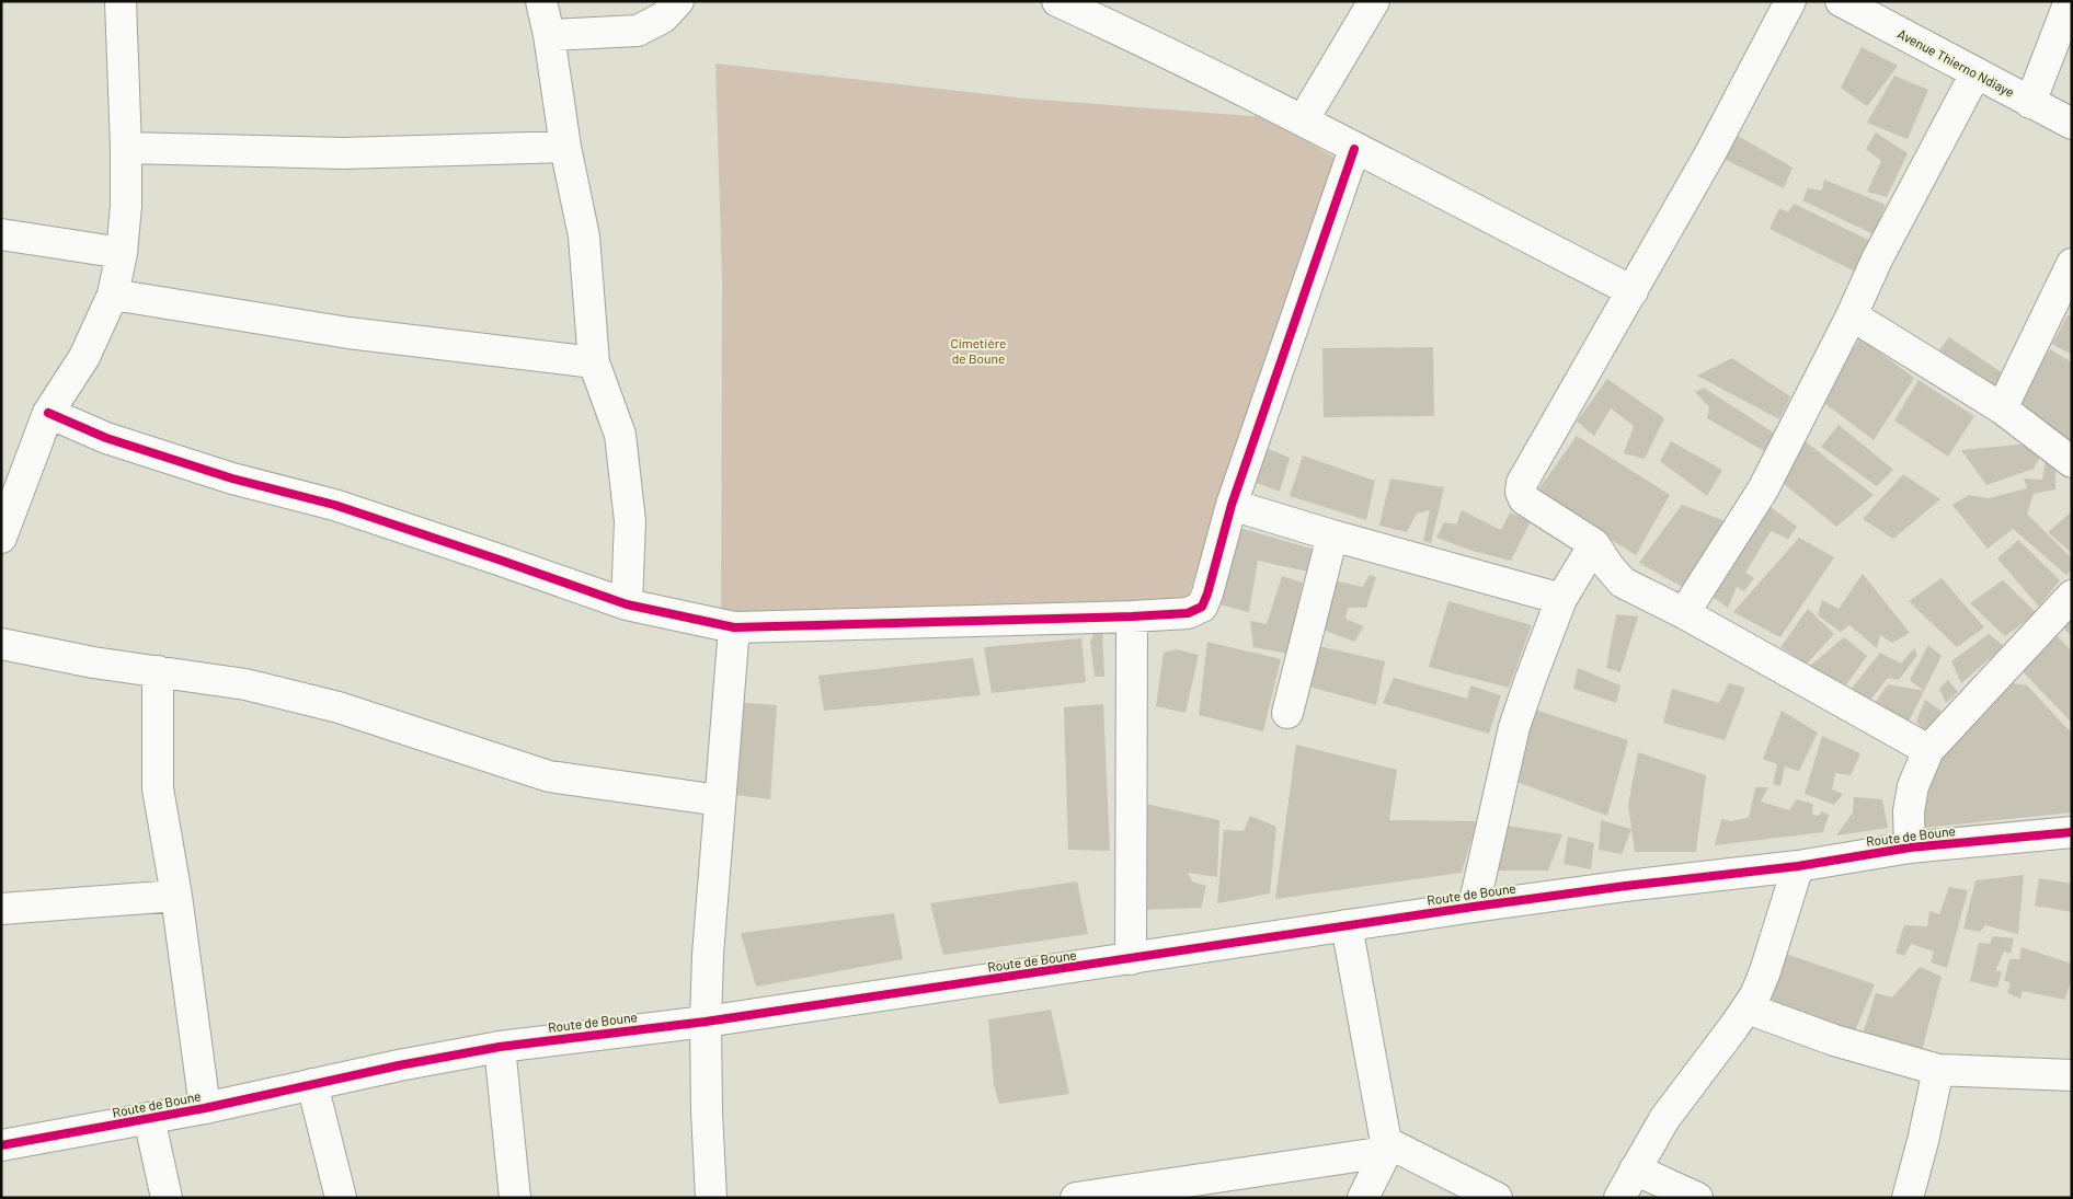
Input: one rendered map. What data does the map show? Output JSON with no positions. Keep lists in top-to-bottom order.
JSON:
{
  "streets": {
    "street": ["Avenue Thierno Ndiaye", "Route de Boune"]
  },
  "parks": ["Cimetière de Boune"]
}
